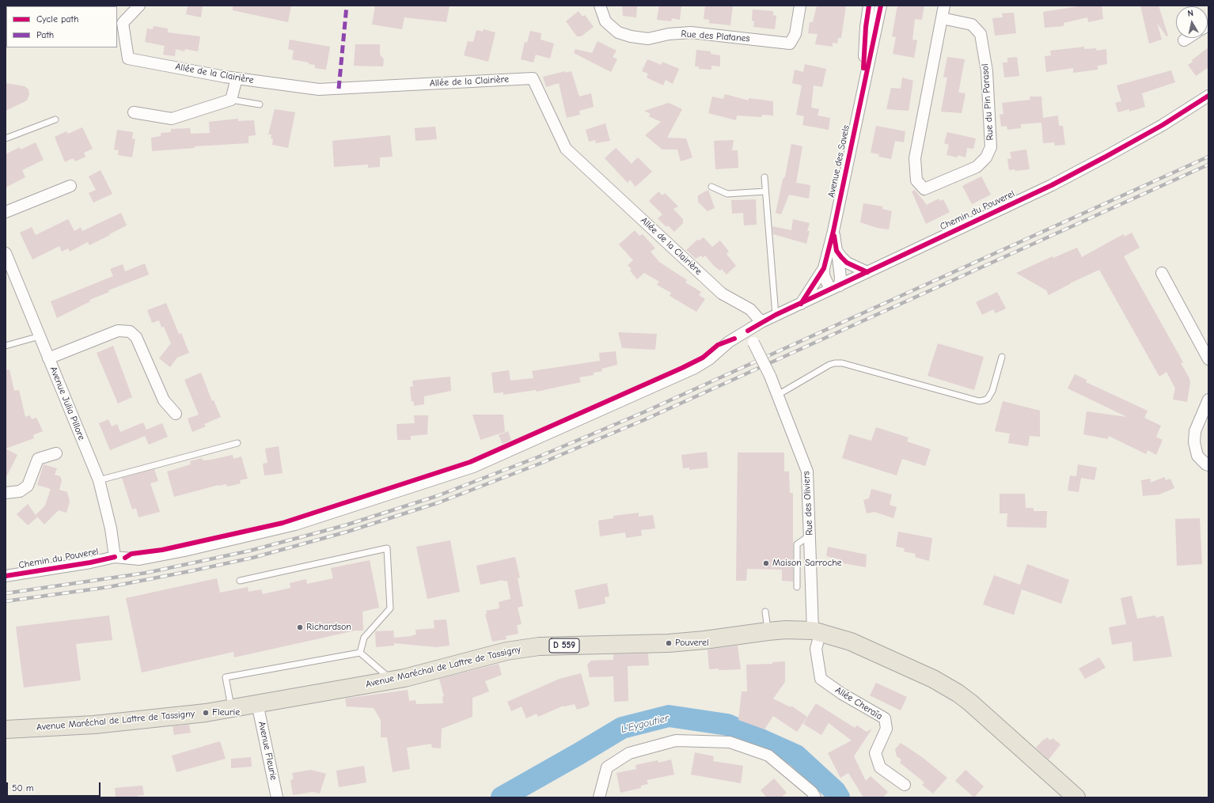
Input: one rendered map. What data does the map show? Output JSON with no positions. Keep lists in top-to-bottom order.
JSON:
{
  "streets": {
    "main road": ["D 559", "Avenue Maréchal de Lattre de Tassigny"],
    "street": [
      "Rue des Platanes",
      "Allée de la Clairière",
      "Rue du Pin Parasol",
      "Avenue des Savels",
      "Chemin du Pouverel",
      "Avenue Julia Pillore",
      "Rue des Oliviers",
      "Allée Cheraïa",
      "Avenue Fleurie"
    ]
  },
  "crossings": [
    ["Allée de la Clairière", "Chemin du Pouverel"],
    ["Avenue des Savels", "Chemin du Pouverel"],
    ["Chemin du Pouverel", "Avenue Julia Pillore"],
    ["Chemin du Pouverel", "Rue des Oliviers"],
    ["Rue des Oliviers", "Avenue Maréchal de Lattre de Tassigny"],
    ["Rue des Oliviers", "Allée Cheraïa"],
    ["Avenue Maréchal de Lattre de Tassigny", "Allée Cheraïa"],
    ["Avenue Maréchal de Lattre de Tassigny", "Avenue Fleurie"]
  ],
  "water": ["L'Eygoutier"],
  "places": [
    "Maison Sarroche",
    "Richardson",
    "Pouverel",
    "Fleurie"
  ],
  "legend": ["Cycle path", "Path"],
  "scale_bar": "50 m",
  "north": "top"
}
